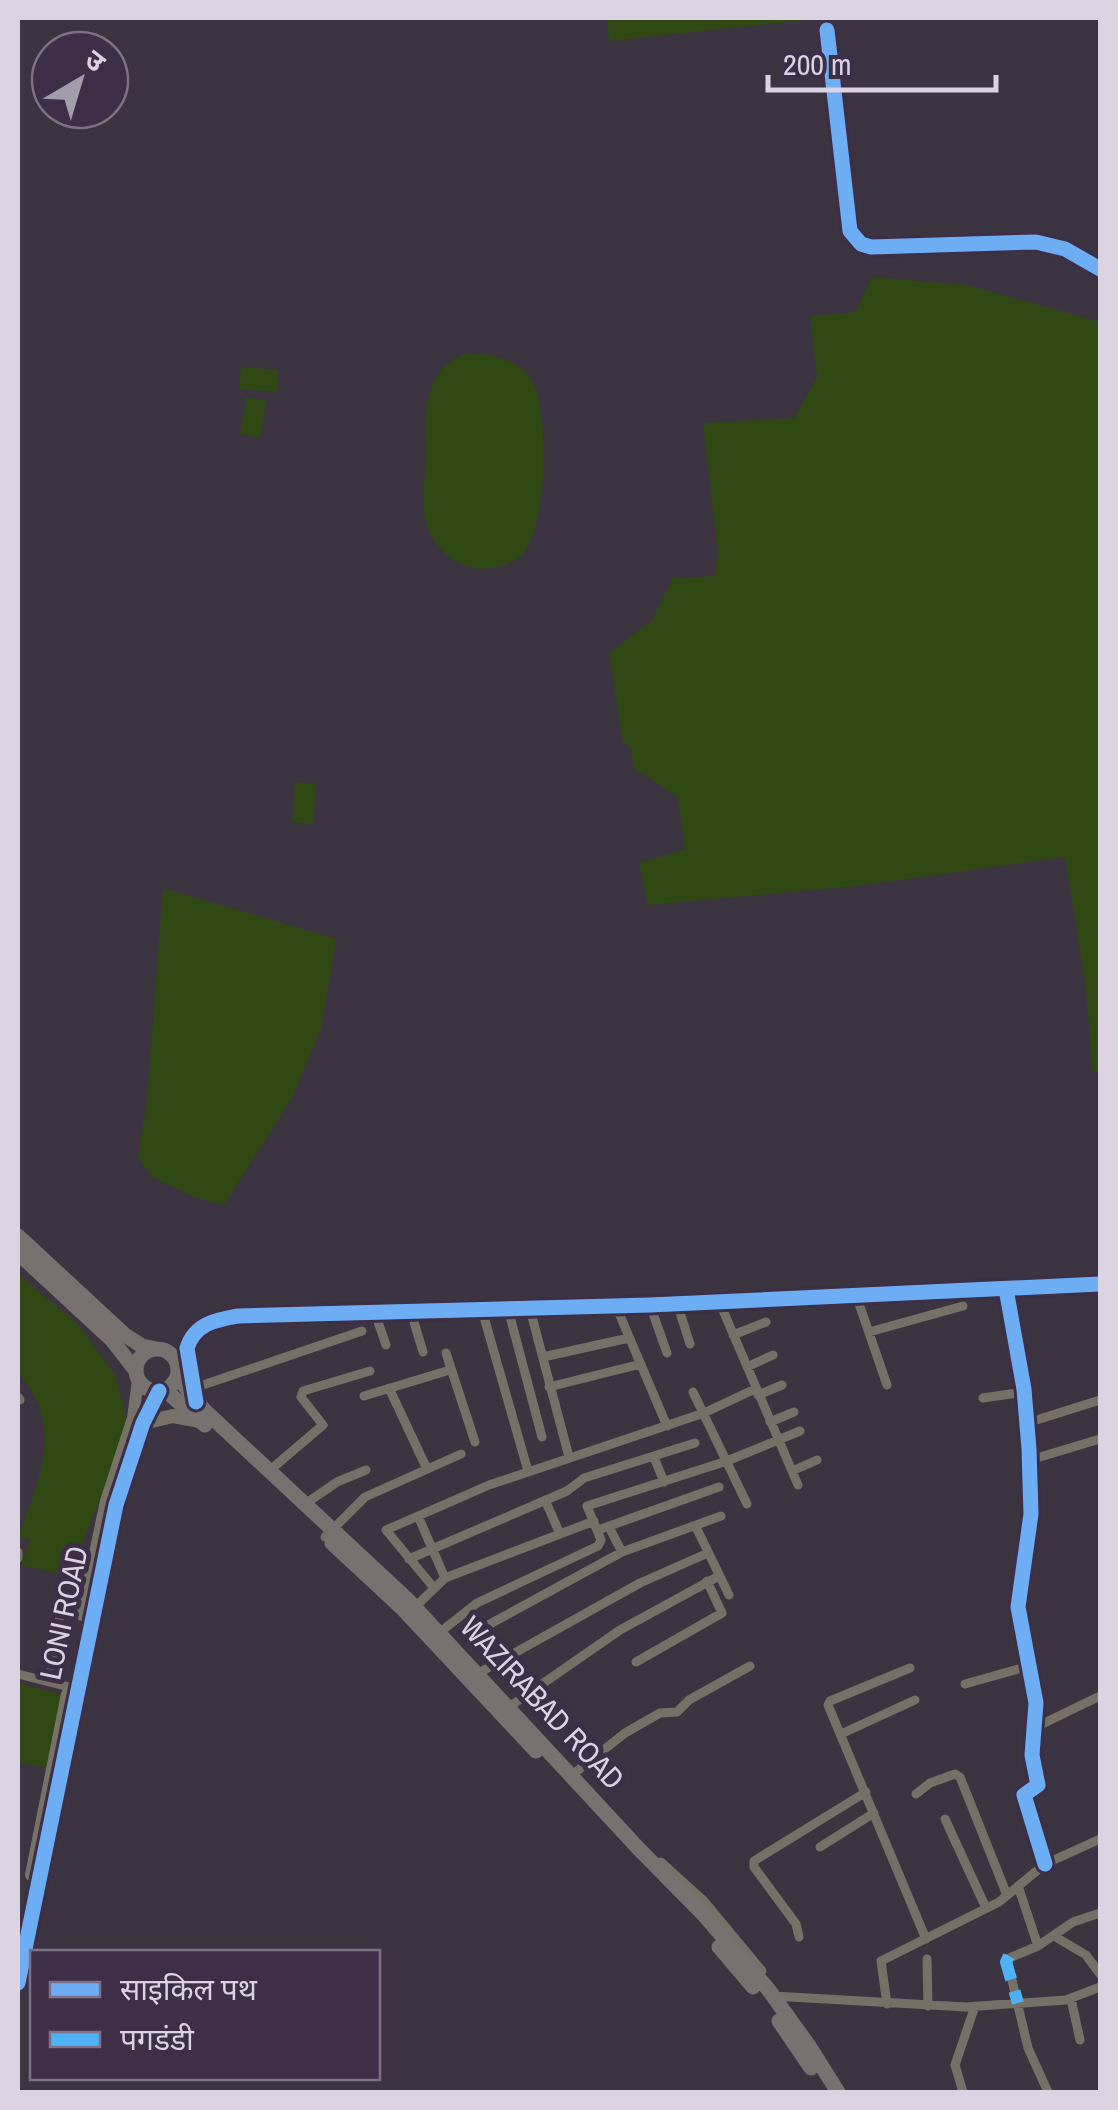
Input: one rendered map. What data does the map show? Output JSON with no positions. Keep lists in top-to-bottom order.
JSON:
{
  "streets": {
    "highway": ["WAZIRABAD ROAD"],
    "street": ["LONI ROAD"]
  },
  "legend": ["साइकिल पथ", "पगडंडी"],
  "scale_bar": "200 m",
  "north": "top right"
}
